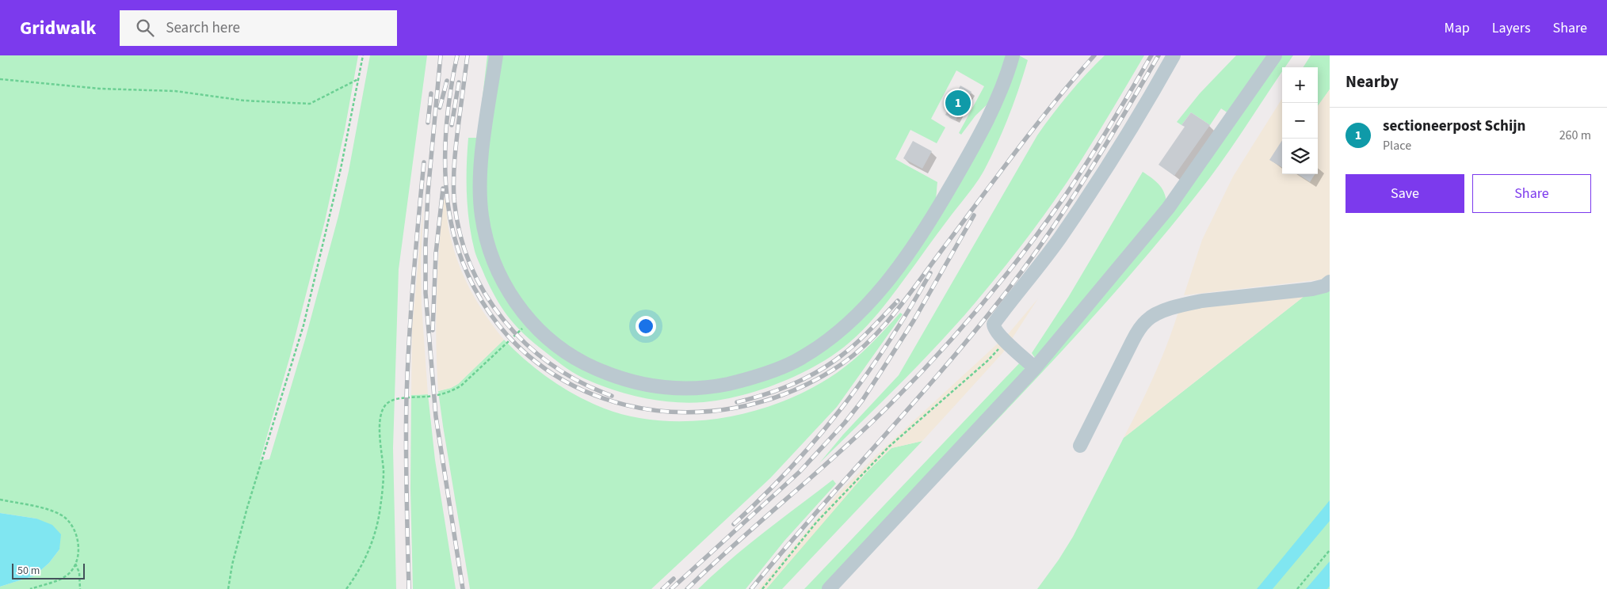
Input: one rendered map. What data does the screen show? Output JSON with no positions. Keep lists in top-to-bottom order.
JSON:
{
  "scale_bar": "50 m",
  "page": {
    "header": "Gridwalk",
    "search": "Search here",
    "nav": ["Map", "Layers", "Share"],
    "heading": "Nearby",
    "map_buttons": ["+", "−"],
    "pins": "1",
    "list": [
      {
        "mark": "1",
        "name": "sectioneerpost Schijn",
        "note": "Place",
        "value": "260 m"
      }
    ],
    "buttons": ["Save", "Share"],
    "scale": "50 m"
  }
}
